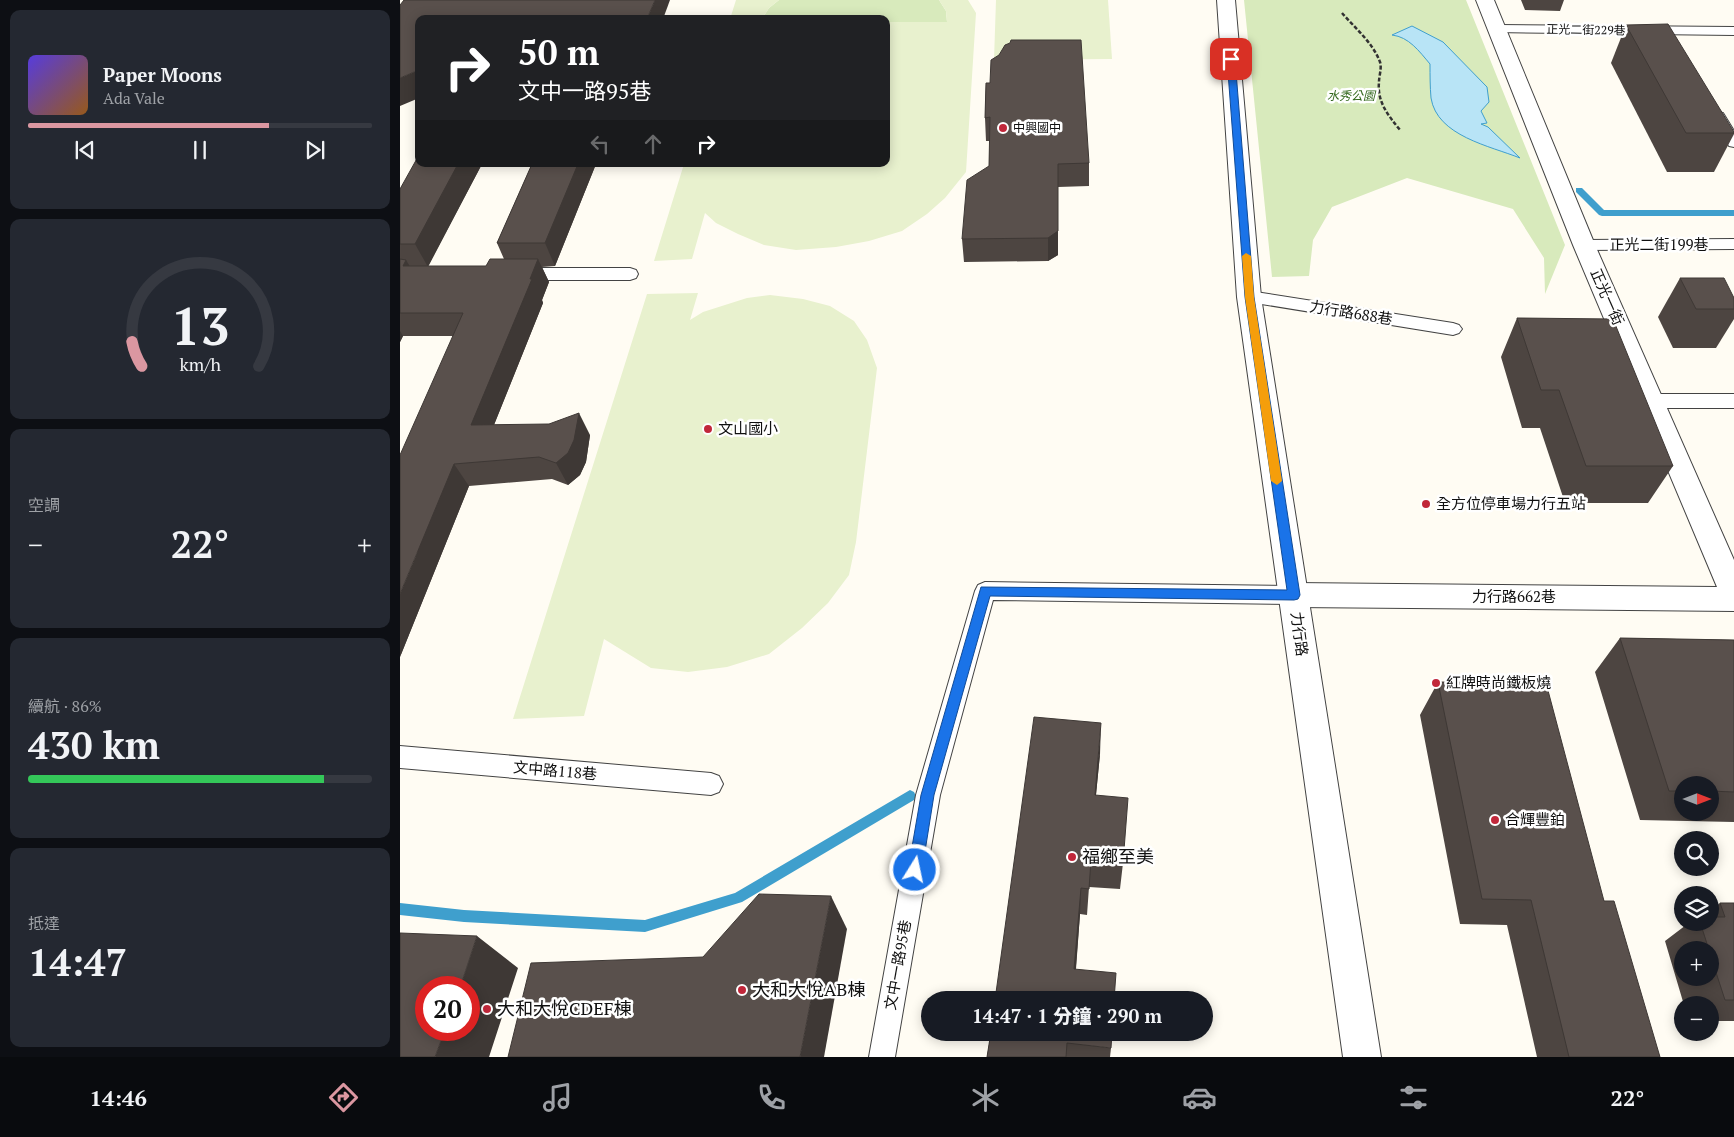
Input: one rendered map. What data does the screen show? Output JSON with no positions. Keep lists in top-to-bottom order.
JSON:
{
  "streets": {
    "street": ["正光一街", "力行路662巷", "力行路"],
    "lane": [
      "正光二街229巷",
      "正光二街199巷",
      "力行路688巷",
      "文中路118巷",
      "文中一路95巷"
    ]
  },
  "crossings": [
    ["正光二街229巷", "正光一街"],
    ["正光二街199巷", "正光一街"],
    ["力行路688巷", "力行路"],
    ["力行路662巷", "力行路"],
    ["力行路662巷", "文中一路95巷"],
    ["力行路", "文中一路95巷"]
  ],
  "parks": ["水秀公園"],
  "places": [
    "中興國中",
    "文山國小",
    "全方位停車場力行五站",
    "紅牌時尚鐵板燒",
    "合輝豐鉑",
    "福鄉至美",
    "大和大悅AB棟",
    "大和大悅CDEF棟"
  ],
  "north": "right",
  "page": {
    "turn": ["50 m", "文中一路95巷"],
    "song": ["Paper Moons", "Ada Vale"],
    "tile": [
      "空調",
      ["續航 · 86%", "430 km"],
      ["抵達", "14:47"]
    ],
    "heat": ["−", "22°", "+"],
    "map_buttons": ["+", "−"],
    "limit": "20",
    "trip": "14:47 · 1 分鐘 · 290 m",
    "tabs": ["14:46", "22°"],
    "gauge": ["13", "km/h"]
  }
}
